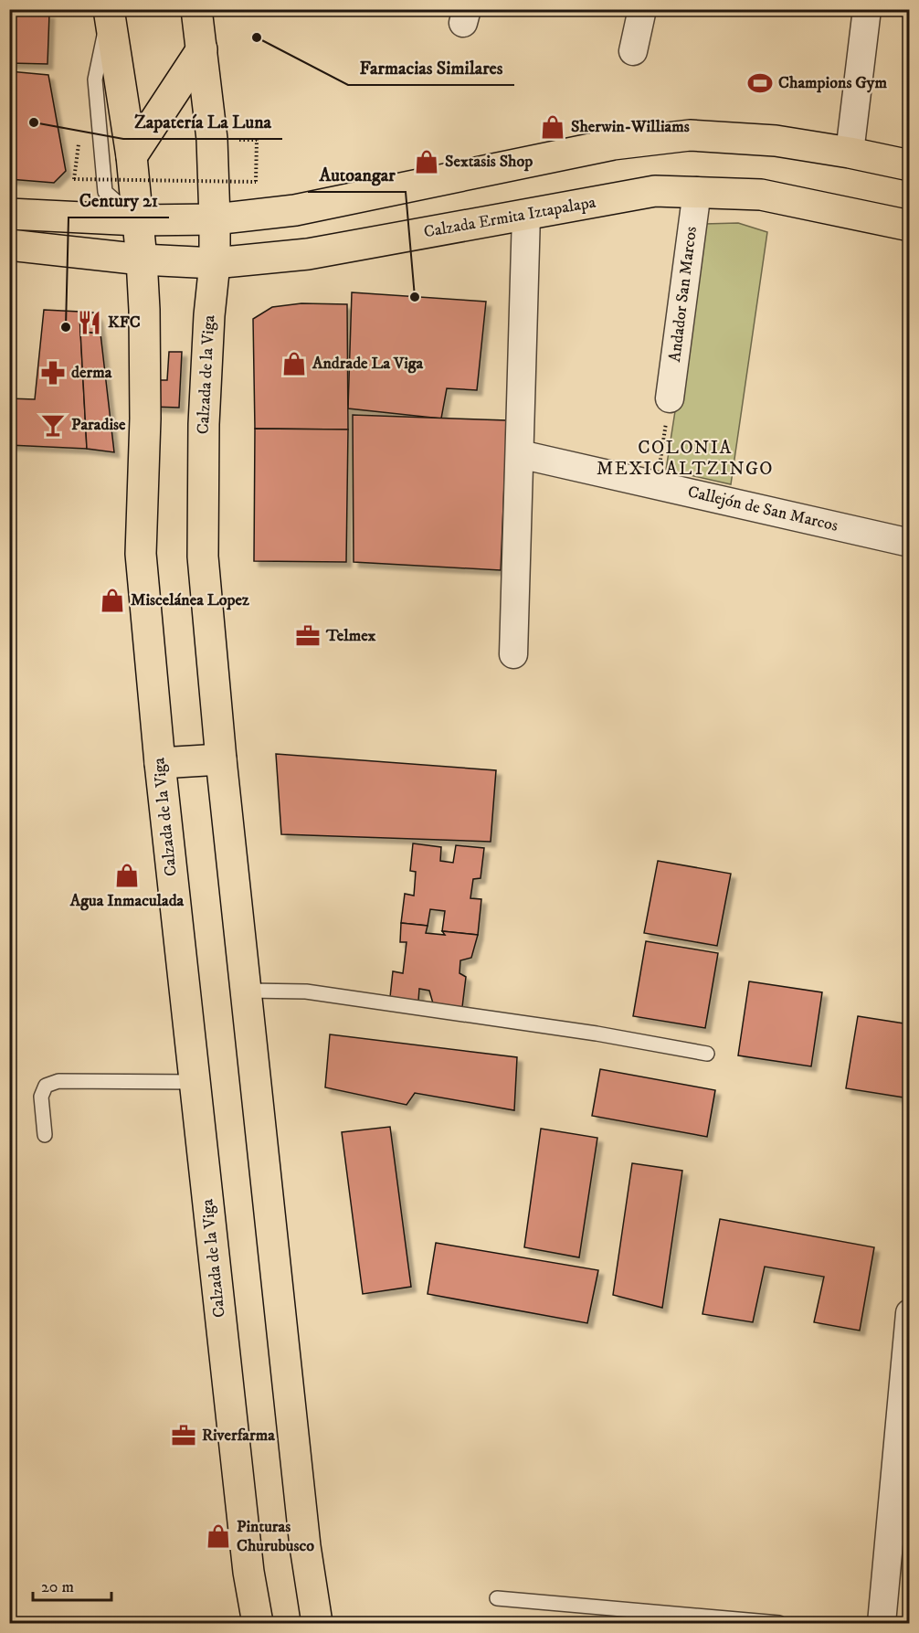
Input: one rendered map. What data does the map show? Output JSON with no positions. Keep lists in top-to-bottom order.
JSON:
{
  "streets": {
    "main road": ["Calzada Ermita Iztapalapa", "Calzada de la Viga"],
    "street": ["Andador San Marcos", "Callejón de San Marcos"]
  },
  "crossings": [
    ["Calzada Ermita Iztapalapa", "Andador San Marcos"],
    ["Calzada Ermita Iztapalapa", "Calzada de la Viga"]
  ],
  "districts": ["COLONIA MEXICALTZINGO"],
  "places": {
    "other": [
      "Farmacias Similares",
      "Zapatería La Luna",
      "Autoangar",
      "Century 21"
    ],
    "sports": ["Champions Gym"],
    "shop": [
      "Sherwin-Williams",
      "Sextasis Shop",
      "Andrade La Viga",
      "Miscelánea Lopez",
      "Agua Inmaculada",
      "Pinturas Churubusco"
    ],
    "restaurant": ["KFC"],
    "pharmacy": ["derma"],
    "bar": ["Paradise"],
    "office": ["Telmex", "Riverfarma"]
  },
  "scale_bar": "20 m"
}
